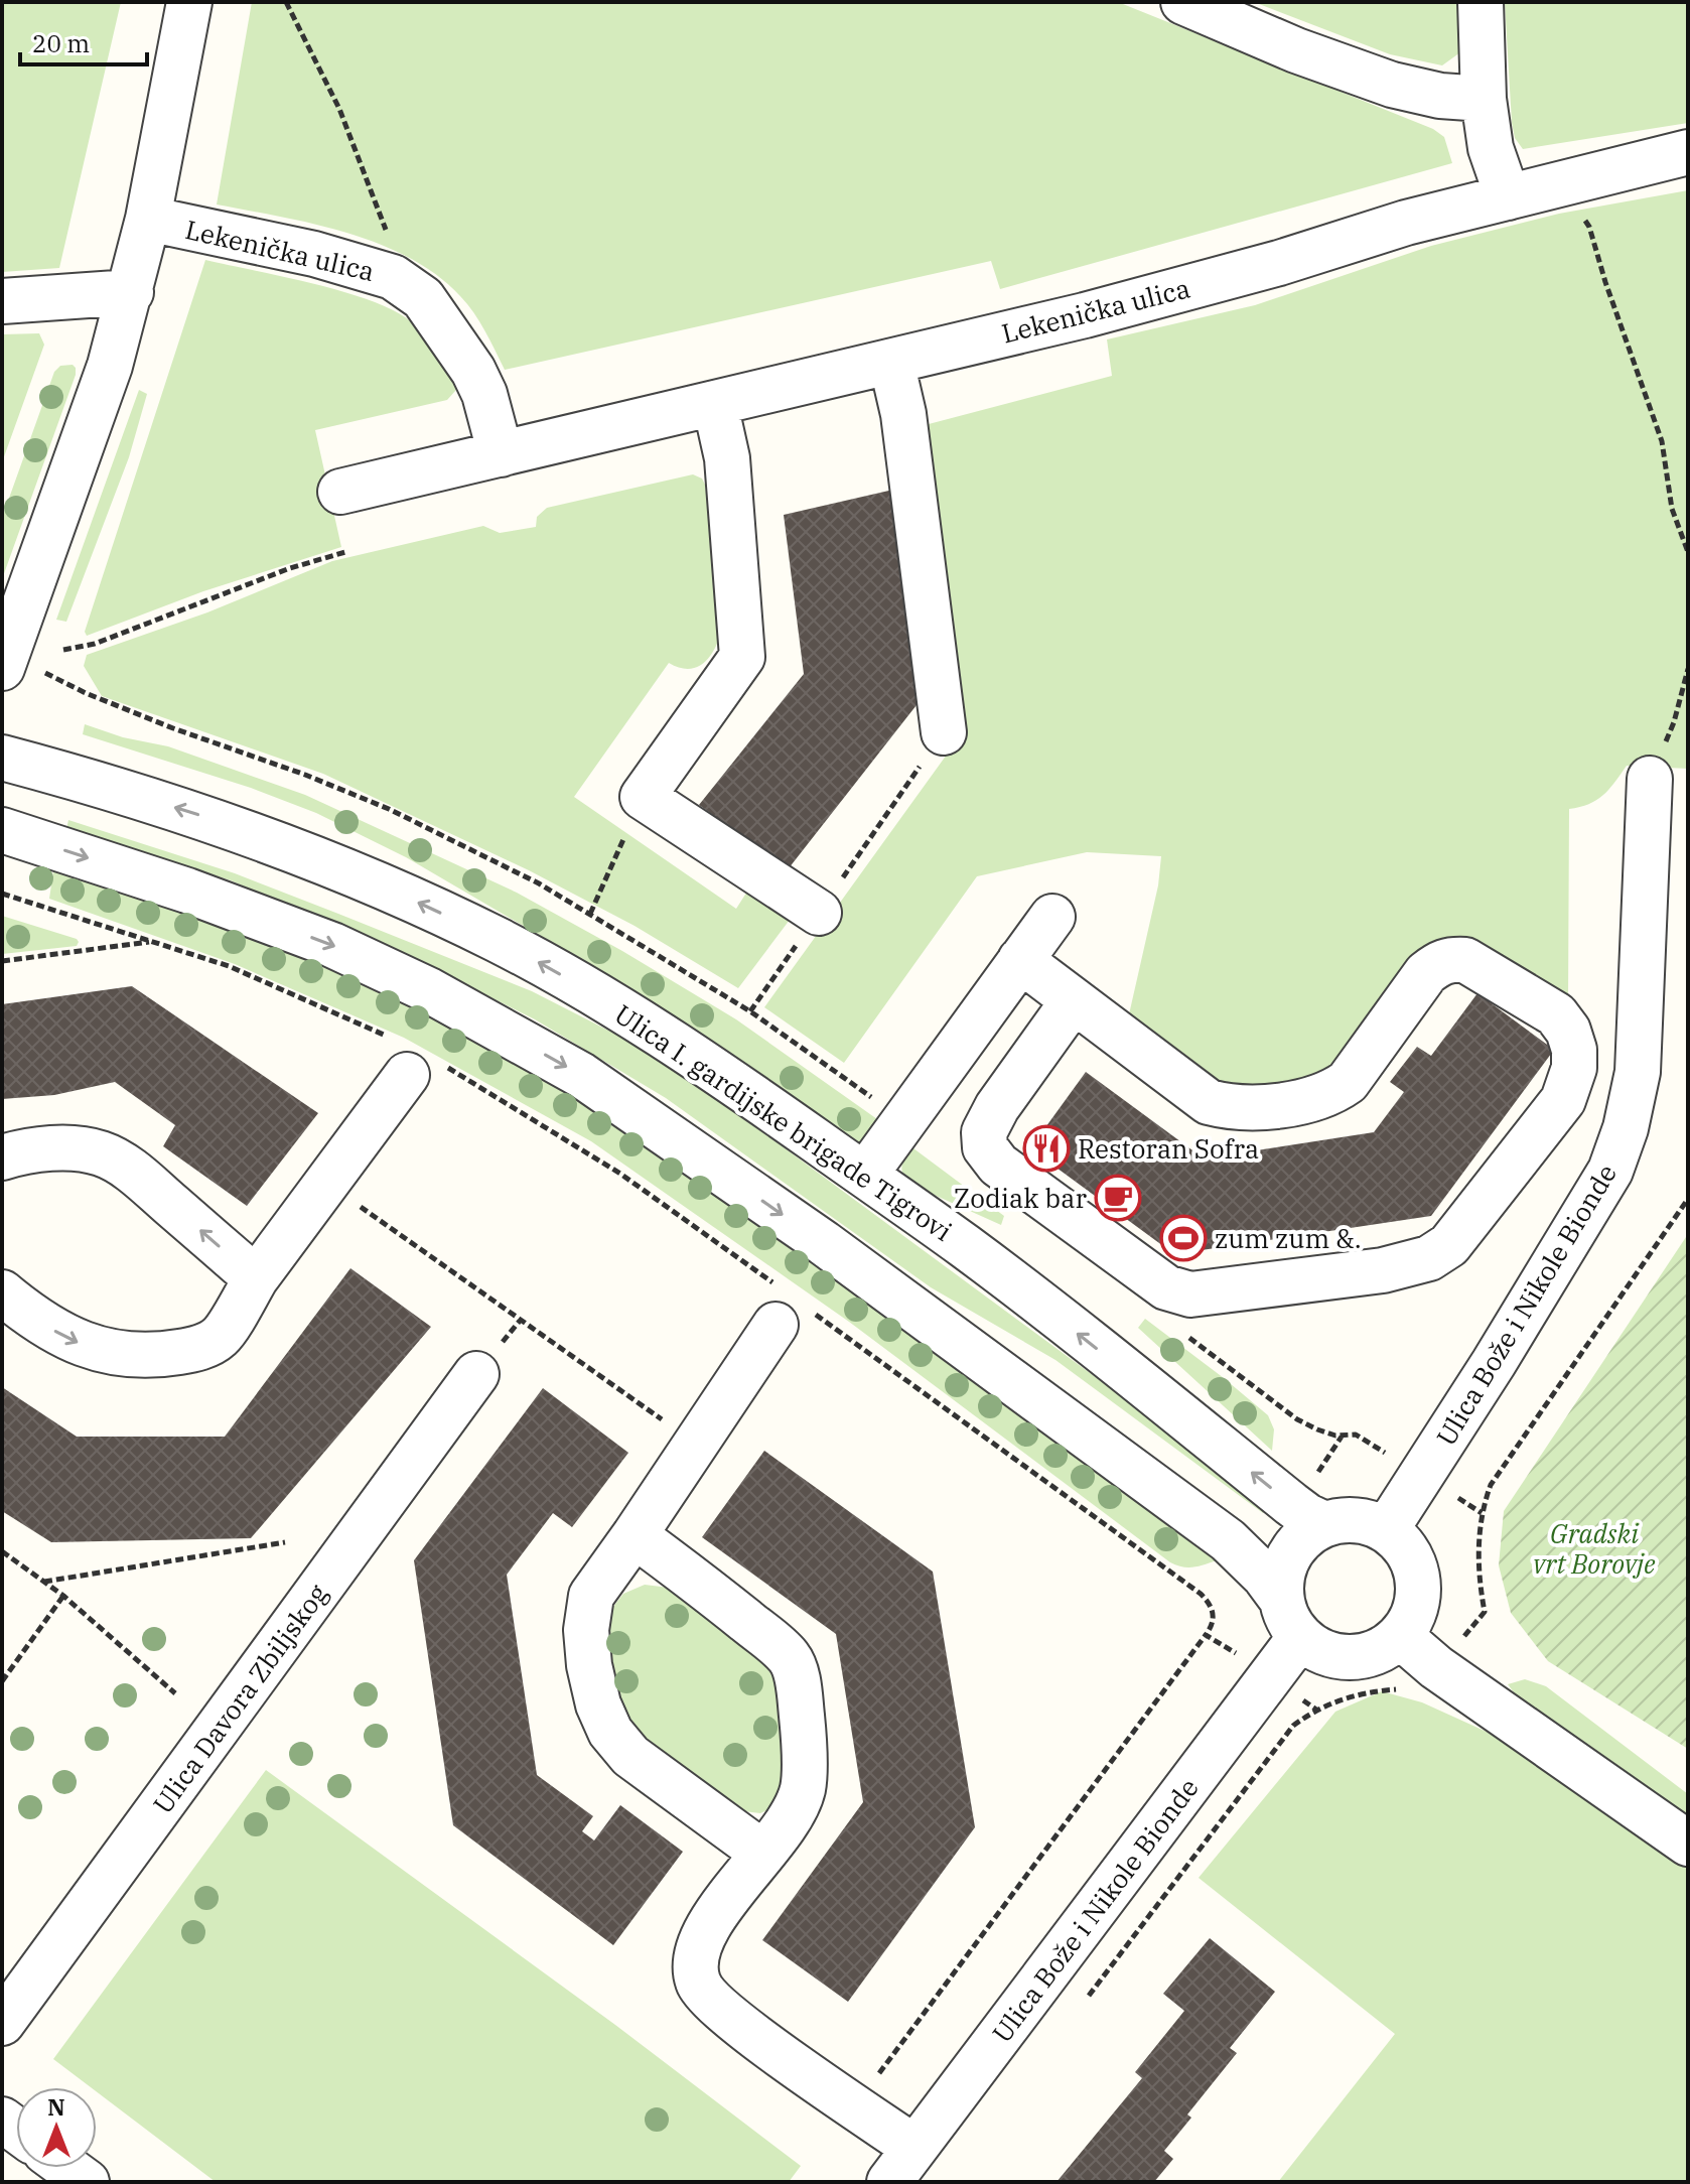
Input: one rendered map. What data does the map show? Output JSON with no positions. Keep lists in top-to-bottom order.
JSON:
{
  "streets": {
    "street": [
      "Lekenička ulica",
      "Ulica I. gardijske brigade Tigrovi",
      "Ulica Bože i Nikole Bionde",
      "Ulica Davora Zbiljskog"
    ]
  },
  "crossings": [
    ["Ulica I. gardijske brigade Tigrovi", "Ulica Bože i Nikole Bionde"]
  ],
  "parks": ["Gradski vrt Borovje"],
  "places": {
    "restaurant": ["Restoran Sofra"],
    "cafe": ["Zodiak bar"],
    "sports": ["zum zum &."]
  },
  "scale_bar": "20 m",
  "north": "top"
}
